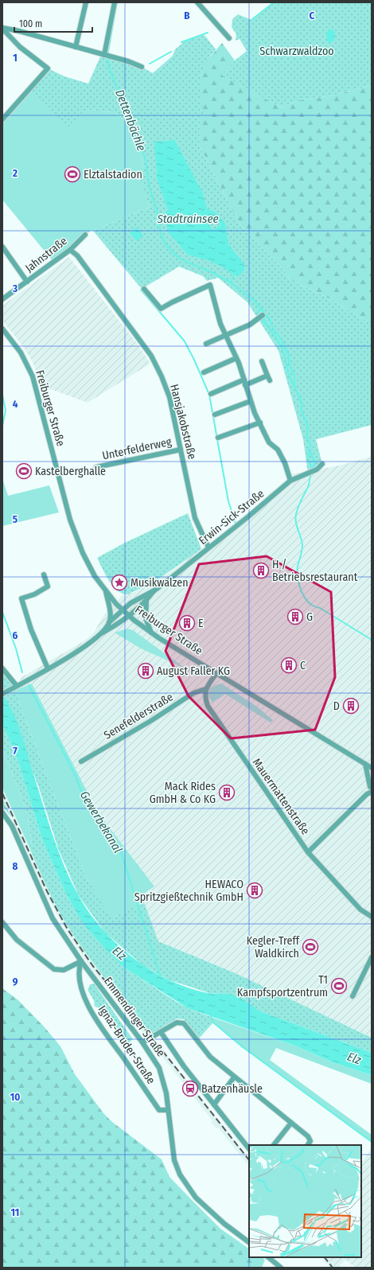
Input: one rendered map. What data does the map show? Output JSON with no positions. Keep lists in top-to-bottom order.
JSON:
{
  "streets": {
    "street": [
      "Jahnstraße",
      "Freiburger Straße",
      "Hansjakobstraße",
      "Unterfelderweg",
      "Erwin-Sick-Straße",
      "Senefelderstraße",
      "Mauermattenstraße",
      "Emmendinger Straße",
      "Ignaz-Bruder-Straße"
    ]
  },
  "crossings": [
    ["Jahnstraße", "Hansjakobstraße"],
    ["Freiburger Straße", "Erwin-Sick-Straße"],
    ["Hansjakobstraße", "Unterfelderweg"],
    ["Hansjakobstraße", "Erwin-Sick-Straße"],
    ["Senefelderstraße", "Mauermattenstraße"],
    ["Emmendinger Straße", "Ignaz-Bruder-Straße"]
  ],
  "water": [
    "Dettenbächle",
    "Stadtrainsee",
    "Gewerbekanal",
    "Elz"
  ],
  "parks": ["Schwarzwaldzoo"],
  "places": {
    "sports": [
      "Elztalstadion",
      "Kastelberghalle",
      "Kegler-Treff Waldkirch",
      "T1 Kampfsportzentrum"
    ],
    "building": [
      "H / Betriebsrestaurant",
      "G",
      "E",
      "C",
      "August Faller KG",
      "D",
      "Mack Rides GmbH & Co KG",
      "HEWACO Spritzgießtechnik GmbH"
    ],
    "place": ["Musikwalzen"],
    "station": ["Batzenhäusle"]
  },
  "scale_bar": "100 m",
  "grid": {
    "columns": ["B", "C"],
    "rows": [
      "1",
      "2",
      "3",
      "4",
      "5",
      "6",
      "7",
      "8",
      "9",
      "10",
      "11"
    ]
  }
}
